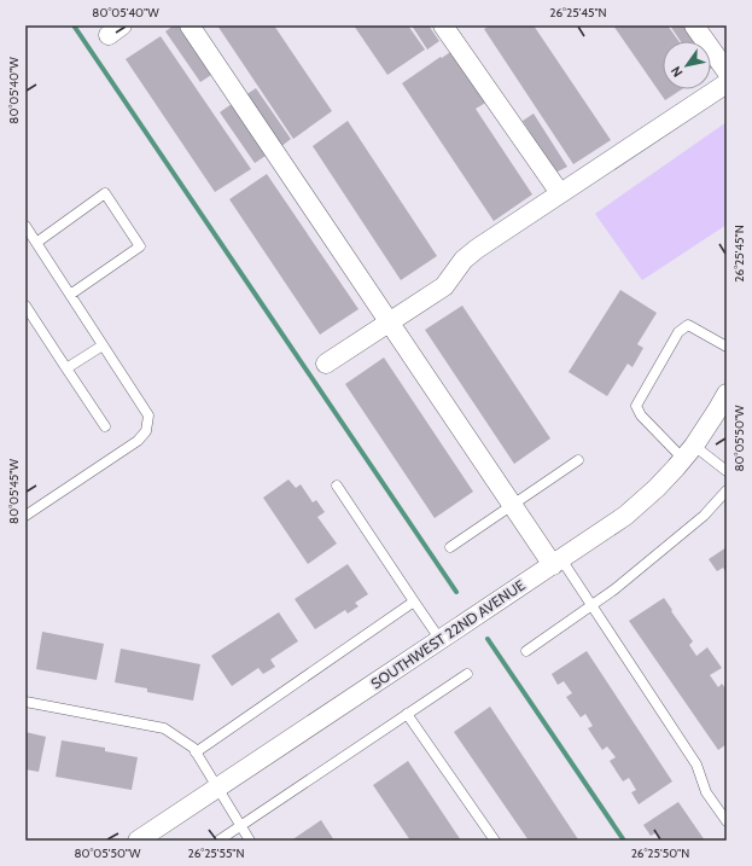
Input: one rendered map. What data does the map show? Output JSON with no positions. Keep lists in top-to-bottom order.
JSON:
{
  "streets": {
    "street": ["SOUTHWEST 22ND AVENUE"]
  },
  "north": "bottom left",
  "coordinates": [
    "80°05'40\"W",
    "26°25'45\"N",
    "80°05'50\"W",
    "80°05'45\"W",
    "26°25'55\"N",
    "26°25'50\"N"
  ]
}
